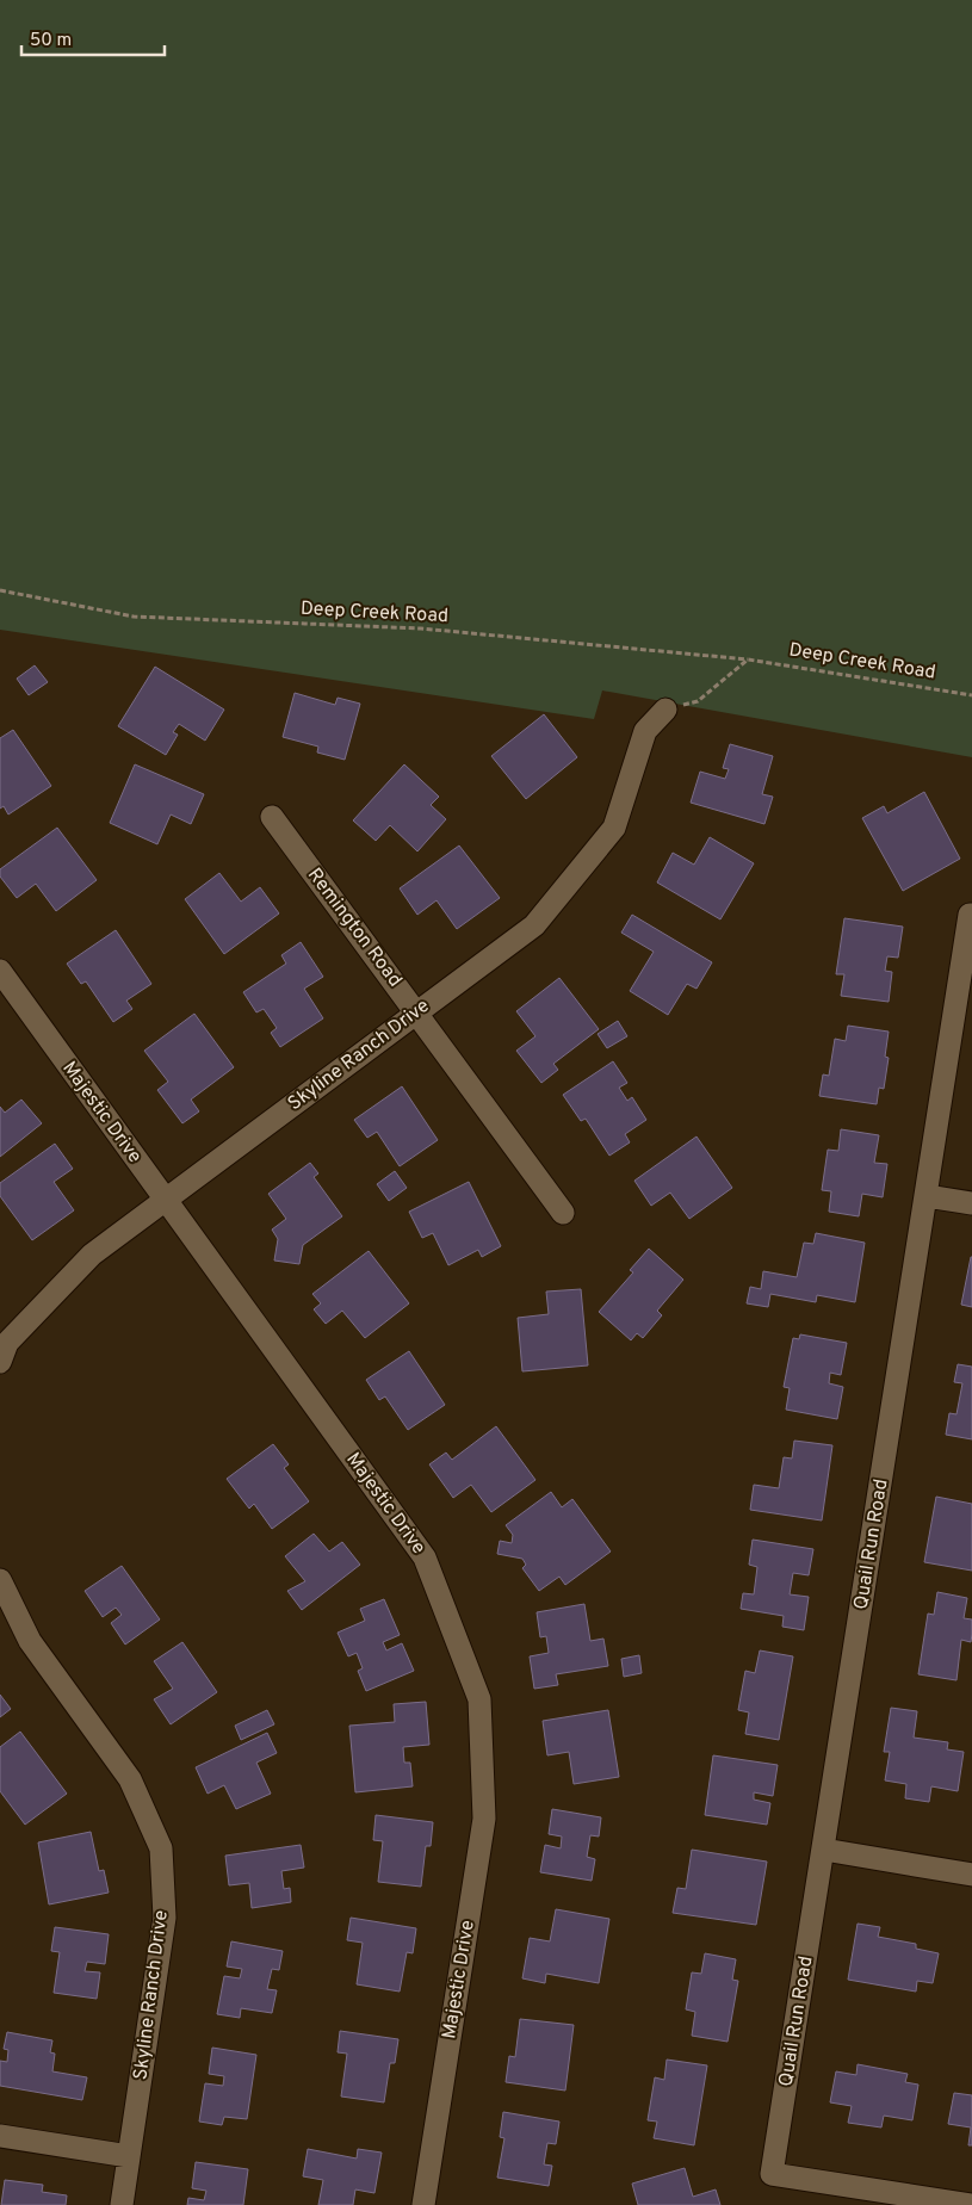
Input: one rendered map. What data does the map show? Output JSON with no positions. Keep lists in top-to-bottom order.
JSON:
{
  "streets": {
    "street": [
      "Remington Road",
      "Skyline Ranch Drive",
      "Majestic Drive",
      "Quail Run Road"
    ],
    "path": ["Deep Creek Road"]
  },
  "crossings": [
    ["Remington Road", "Skyline Ranch Drive"],
    ["Skyline Ranch Drive", "Majestic Drive"]
  ],
  "scale_bar": "50 m"
}
